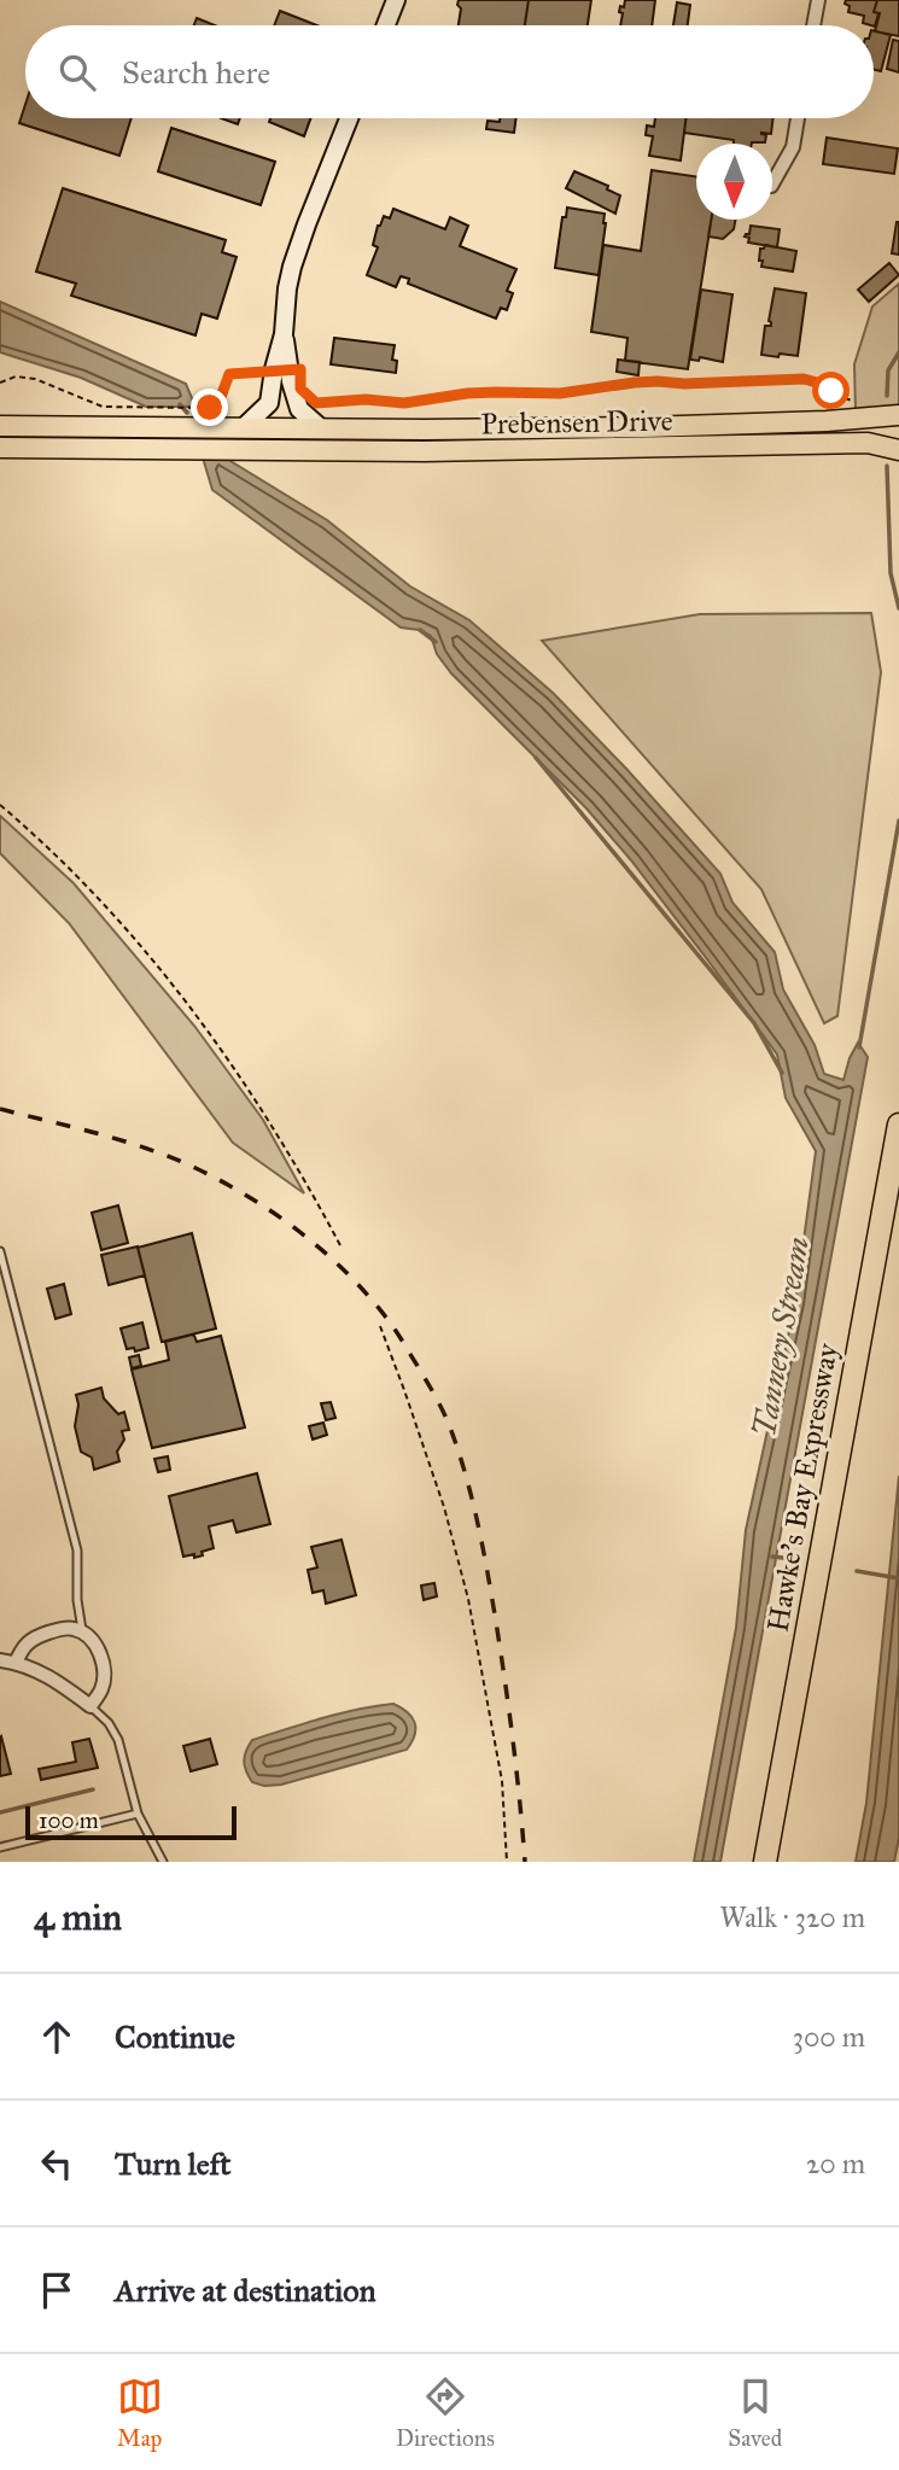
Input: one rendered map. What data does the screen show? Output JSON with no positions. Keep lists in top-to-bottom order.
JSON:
{
  "streets": {
    "highway": ["Hawke's Bay Expressway"],
    "main road": ["Prebensen Drive"]
  },
  "water": ["Tannery Stream"],
  "scale_bar": "100 m",
  "north": "bottom",
  "page": {
    "search": "Search here",
    "scale": "100 m",
    "heading": ["4 min", "Walk · 320 m"],
    "list": [
      ["Continue", "300 m"],
      ["Turn left", "20 m"],
      "Arrive at destination"
    ],
    "nav": ["Map", "Directions", "Saved"]
  }
}
